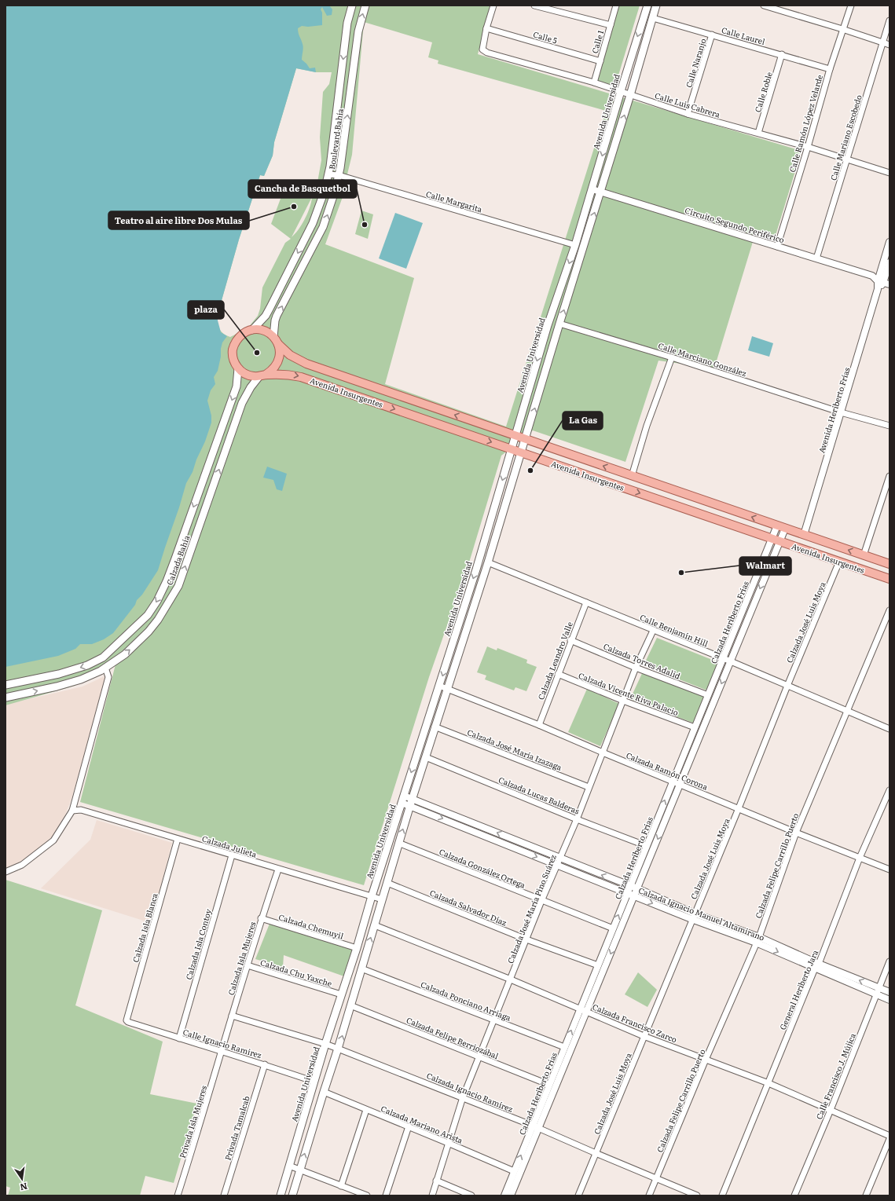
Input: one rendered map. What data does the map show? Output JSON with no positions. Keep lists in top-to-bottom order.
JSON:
{
  "streets": {
    "main road": [
      "Avenida Universidad",
      "Boulevard Bahía",
      "Avenida Insurgentes",
      "Calzada Bahía"
    ],
    "street": [
      "Calle Laurel",
      "Calle 5",
      "Calle 1",
      "Calle Naranjo",
      "Calle Roble",
      "Calle Luis Cabrera",
      "Calle Ramón López Velarde",
      "Calle Mariano Escobedo",
      "Calle Margarita",
      "Circuito Segundo Periférico",
      "Calle Marciano González",
      "Avenida Heriberto Frías",
      "Calzada Heriberto Frías",
      "Calzada José Luis Moya",
      "Calle Benjamín Hill",
      "Calzada Leandro Valle",
      "Calzada Torres Adalid",
      "Calzada Vicente Riva Palacio",
      "Calzada José María Izazaga",
      "Calzada Ramón Corona",
      "Calzada Lucas Balderas",
      "Calzada Julieta",
      "Calzada Felipe Carrillo Puerto",
      "Calzada González Ortega",
      "Calzada Salvador Díaz",
      "Calzada José María Pino Suárez",
      "Calzada Ignacio Manuel Altamirano",
      "Calzada Chemuyil",
      "Calzada Isla Blanca",
      "Calzada Isla Contoy",
      "Calzada Isla Mujeres",
      "Calzada Chu Yaxche",
      "General Heriberto Jara",
      "Calzada Ponciano Arriaga",
      "Calzada Francisco Zarco",
      "Calzada Felipe Berriozábal",
      "Calle Ignacio Ramirez",
      "Calle Francisco J. Mújica",
      "Calzada Ignacio Ramírez",
      "Privada Isla Mujeres",
      "Calzada Mariano Arista",
      "Privada Tamalcab"
    ]
  },
  "crossings": [
    ["Calle Laurel", "Calle Naranjo"],
    ["Calle Laurel", "Calle Roble"],
    ["Calle Laurel", "Calle Ramón López Velarde"],
    ["Calle 5", "Calle 1"],
    ["Calle 5", "Calle Luis Cabrera"],
    ["Calle 1", "Calle Luis Cabrera"],
    ["Calle Naranjo", "Calle Luis Cabrera"],
    ["Calle Roble", "Calle Luis Cabrera"],
    ["Calle Luis Cabrera", "Avenida Universidad"],
    ["Calle Luis Cabrera", "Calle Ramón López Velarde"],
    ["Calle Luis Cabrera", "Calle Mariano Escobedo"],
    ["Avenida Universidad", "Calle Margarita"],
    ["Avenida Universidad", "Circuito Segundo Periférico"],
    ["Avenida Universidad", "Avenida Insurgentes"],
    ["Avenida Universidad", "Calzada Ramón Corona"],
    ["Avenida Universidad", "Calzada Julieta"],
    ["Avenida Universidad", "Calzada Ignacio Manuel Altamirano"],
    ["Avenida Universidad", "Calzada Chemuyil"],
    ["Avenida Universidad", "Calzada Chu Yaxche"],
    ["Avenida Universidad", "Calle Ignacio Ramirez"],
    ["Avenida Universidad", "Calzada Ignacio Ramírez"],
    ["Calle Ramón López Velarde", "Circuito Segundo Periférico"],
    ["Calle Mariano Escobedo", "Circuito Segundo Periférico"],
    ["Boulevard Bahía", "Calle Margarita"],
    ["Boulevard Bahía", "Avenida Insurgentes"],
    ["Boulevard Bahía", "Calzada Bahía"],
    ["Circuito Segundo Periférico", "Avenida Heriberto Frías"],
    ["Calle Marciano González", "Avenida Heriberto Frías"],
    ["Avenida Insurgentes", "Avenida Heriberto Frías"],
    ["Avenida Insurgentes", "Calzada Bahía"],
    ["Avenida Insurgentes", "Calzada Heriberto Frías"],
    ["Avenida Insurgentes", "Calzada José Luis Moya"],
    ["Calzada Heriberto Frías", "Calle Benjamín Hill"],
    ["Calzada Heriberto Frías", "Calzada Torres Adalid"],
    ["Calzada Heriberto Frías", "Calzada Vicente Riva Palacio"],
    ["Calzada Heriberto Frías", "Calzada Ramón Corona"],
    ["Calzada Heriberto Frías", "Calzada Lucas Balderas"],
    ["Calzada Heriberto Frías", "Calzada González Ortega"],
    ["Calzada Heriberto Frías", "Calzada Salvador Díaz"],
    ["Calzada Heriberto Frías", "Calzada Ignacio Manuel Altamirano"],
    ["Calzada Heriberto Frías", "Calzada Ponciano Arriaga"],
    ["Calzada Heriberto Frías", "Calzada Francisco Zarco"],
    ["Calzada Heriberto Frías", "Calzada Felipe Berriozábal"],
    ["Calzada Heriberto Frías", "Calzada Ignacio Ramírez"],
    ["Calzada Heriberto Frías", "Calzada Mariano Arista"],
    ["Calzada José Luis Moya", "Calle Benjamín Hill"],
    ["Calzada José Luis Moya", "Calzada Ramón Corona"],
    ["Calzada José Luis Moya", "Calzada Ignacio Manuel Altamirano"],
    ["Calzada José Luis Moya", "Calzada Francisco Zarco"],
    ["Calzada José Luis Moya", "Calzada Ignacio Ramírez"],
    ["Calle Benjamín Hill", "Calzada Leandro Valle"],
    ["Calle Benjamín Hill", "Calzada Felipe Carrillo Puerto"],
    ["Calle Benjamín Hill", "Calzada José María Pino Suárez"],
    ["Calzada Leandro Valle", "Calzada Torres Adalid"],
    ["Calzada Leandro Valle", "Calzada Vicente Riva Palacio"],
    ["Calzada Leandro Valle", "Calzada Ramón Corona"],
    ["Calzada Torres Adalid", "Calzada José María Pino Suárez"],
    ["Calzada Vicente Riva Palacio", "Calzada José María Pino Suárez"],
    ["Calzada José María Izazaga", "Calzada José María Pino Suárez"],
    ["Calzada Ramón Corona", "Calzada Felipe Carrillo Puerto"],
    ["Calzada Ramón Corona", "Calzada José María Pino Suárez"],
    ["Calzada Ramón Corona", "General Heriberto Jara"],
    ["Calzada Lucas Balderas", "Calzada José María Pino Suárez"],
    ["Calzada Julieta", "Calzada Isla Blanca"],
    ["Calzada Julieta", "Calzada Isla Contoy"],
    ["Calzada Julieta", "Calzada Isla Mujeres"],
    ["Calzada Felipe Carrillo Puerto", "Calzada Ignacio Manuel Altamirano"],
    ["Calzada Felipe Carrillo Puerto", "Calzada Francisco Zarco"],
    ["Calzada Felipe Carrillo Puerto", "Calzada Ignacio Ramírez"],
    ["Calzada González Ortega", "Calzada José María Pino Suárez"],
    ["Calzada Salvador Díaz", "Calzada José María Pino Suárez"],
    ["Calzada José María Pino Suárez", "Calzada Ignacio Manuel Altamirano"],
    ["Calzada José María Pino Suárez", "Calzada Ponciano Arriaga"],
    ["Calzada José María Pino Suárez", "Calzada Francisco Zarco"],
    ["Calzada José María Pino Suárez", "Calzada Felipe Berriozábal"],
    ["Calzada José María Pino Suárez", "Calzada Ignacio Ramírez"],
    ["Calzada José María Pino Suárez", "Calzada Mariano Arista"],
    ["Calzada Ignacio Manuel Altamirano", "General Heriberto Jara"],
    ["Calzada Ignacio Manuel Altamirano", "Calle Francisco J. Mújica"],
    ["Calzada Chemuyil", "Calzada Isla Mujeres"],
    ["Calzada Isla Blanca", "Calle Ignacio Ramirez"],
    ["Calzada Isla Contoy", "Calle Ignacio Ramirez"],
    ["Calzada Isla Mujeres", "Calzada Chu Yaxche"],
    ["Calzada Isla Mujeres", "Calle Ignacio Ramirez"],
    ["Calzada Isla Mujeres", "Calzada Ignacio Ramírez"],
    ["Calzada Isla Mujeres", "Privada Isla Mujeres"],
    ["General Heriberto Jara", "Calzada Francisco Zarco"],
    ["Calzada Francisco Zarco", "Calle Francisco J. Mújica"],
    ["Calle Ignacio Ramirez", "Privada Isla Mujeres"],
    ["Calle Ignacio Ramirez", "Privada Tamalcab"]
  ],
  "places": [
    "Teatro al aire libre Dos Mulas",
    "Cancha de Basquetbol",
    "plaza",
    "La Gas",
    "Walmart"
  ],
  "north": "bottom"
}
